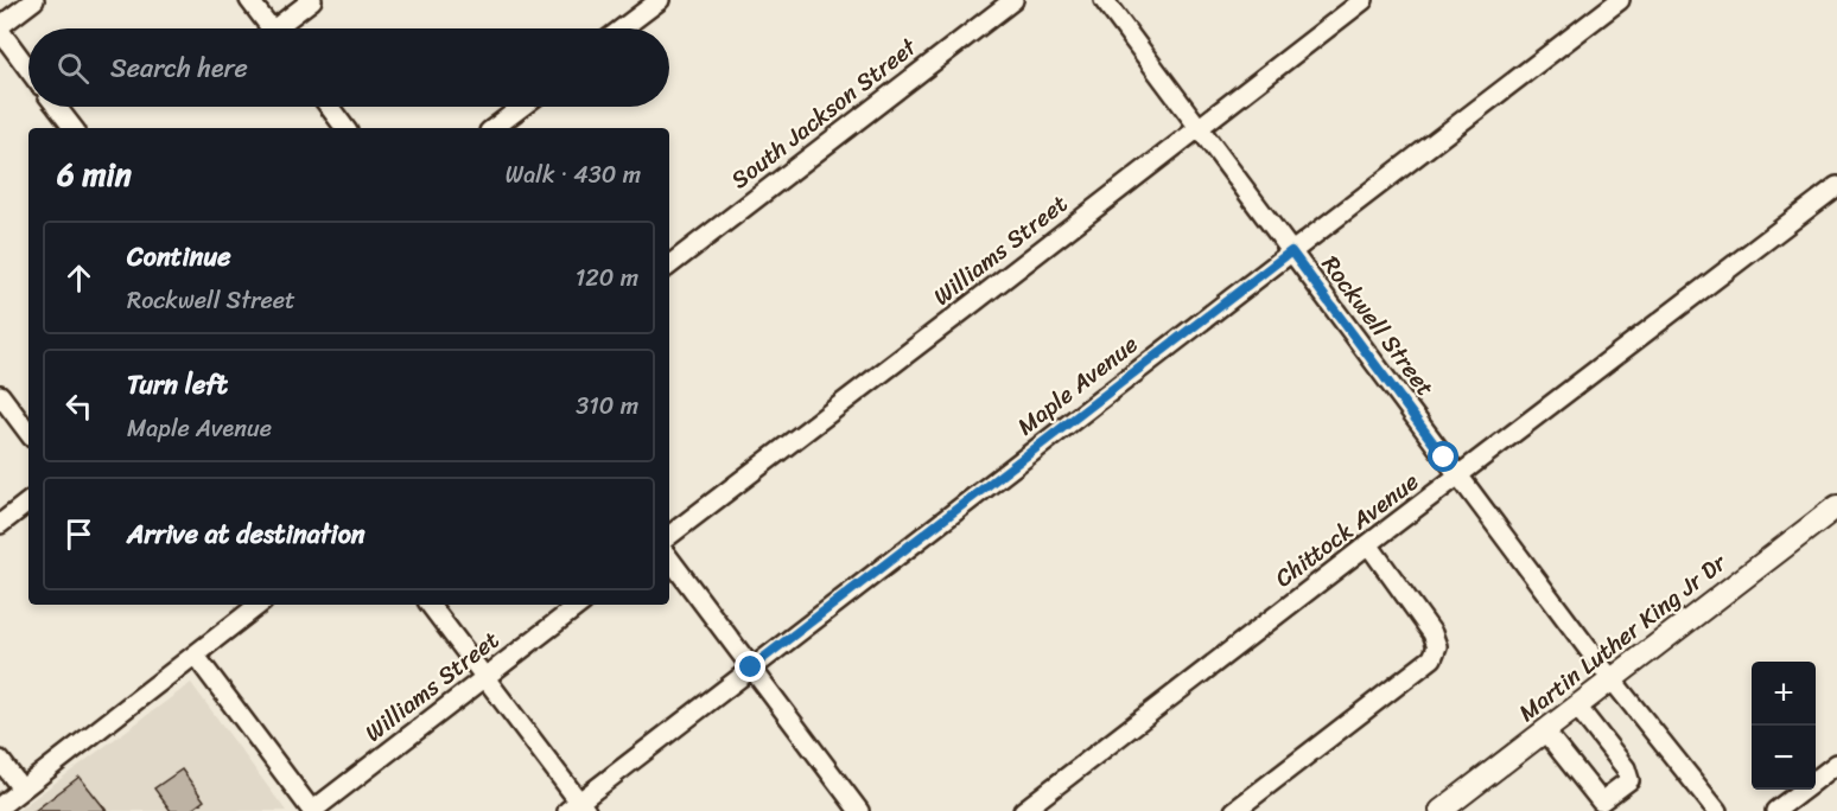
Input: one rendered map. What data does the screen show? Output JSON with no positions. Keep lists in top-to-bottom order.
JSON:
{
  "streets": {
    "main road": ["Martin Luther King Jr Dr"],
    "street": [
      "South Jackson Street",
      "Williams Street",
      "Rockwell Street",
      "Maple Avenue",
      "Chittock Avenue"
    ]
  },
  "crossings": [
    ["Williams Street", "Rockwell Street"],
    ["Rockwell Street", "Maple Avenue"],
    ["Rockwell Street", "Chittock Avenue"],
    ["Rockwell Street", "Martin Luther King Jr Dr"]
  ],
  "page": {
    "search": "Search here",
    "heading": ["6 min", "Walk · 430 m"],
    "list": [
      ["Continue", "Rockwell Street", "120 m"],
      ["Turn left", "Maple Avenue", "310 m"],
      "Arrive at destination"
    ],
    "map_buttons": ["+", "−"]
  }
}
